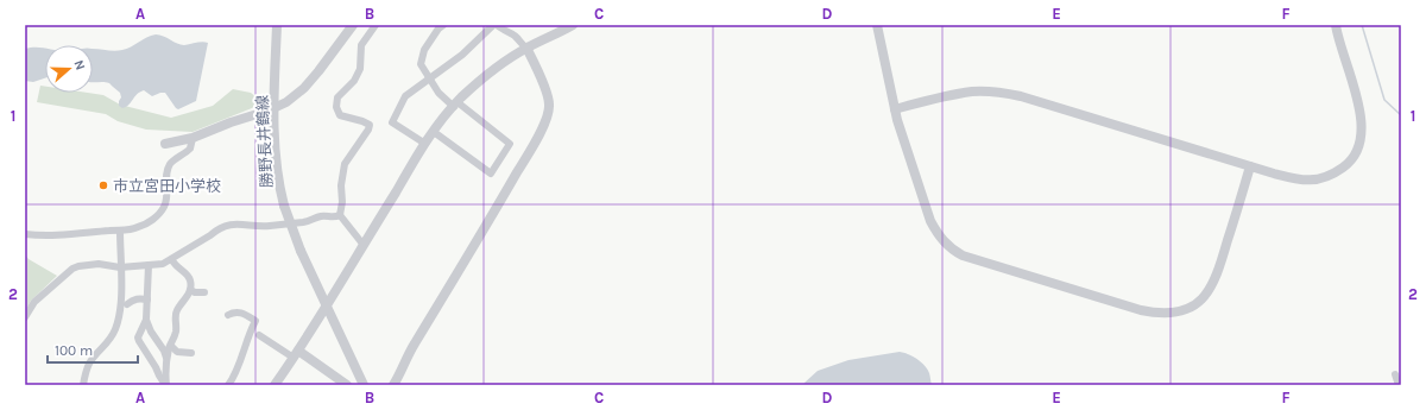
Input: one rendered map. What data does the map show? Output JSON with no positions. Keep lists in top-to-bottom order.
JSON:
{
  "streets": {
    "street": ["勝野長井鶴線"]
  },
  "places": ["市立宮田小学校"],
  "scale_bar": "100 m",
  "north": "right",
  "grid": {
    "columns": [
      "A",
      "B",
      "C",
      "D",
      "E",
      "F"
    ],
    "rows": ["1", "2"]
  }
}
